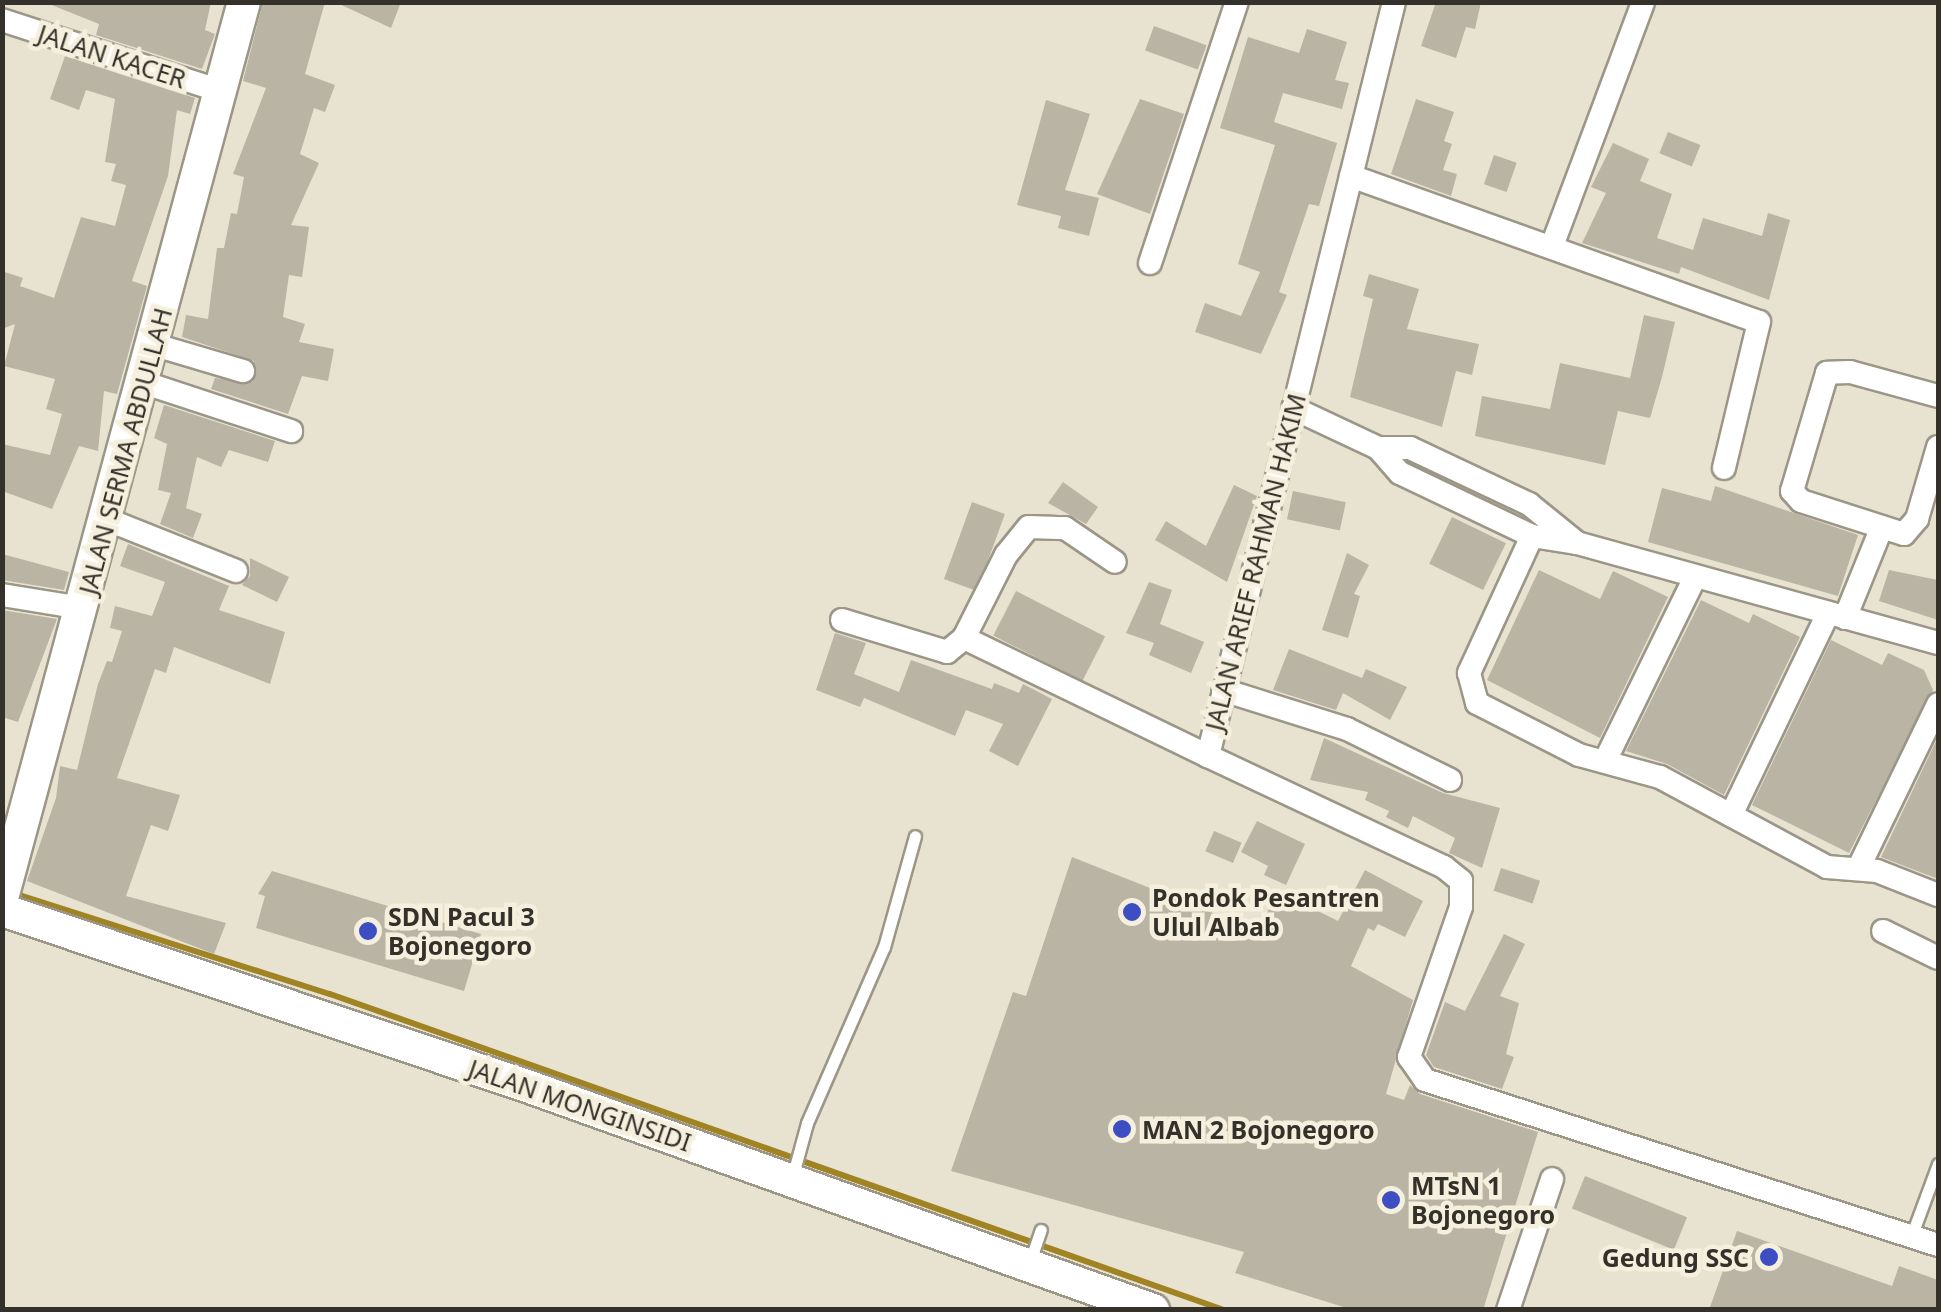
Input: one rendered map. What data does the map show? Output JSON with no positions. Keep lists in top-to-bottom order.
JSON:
{
  "streets": {
    "main road": ["JALAN SERMA ABDULLAH", "JALAN MONGINSIDI"],
    "street": ["JALAN KACER", "JALAN ARIEF RAHMAN HAKIM"]
  },
  "crossings": [
    ["JALAN KACER", "JALAN SERMA ABDULLAH"]
  ],
  "places": [
    "Pondok Pesantren Ulul Albab",
    "SDN Pacul 3 Bojonegoro",
    "MAN 2 Bojonegoro",
    "MTsN 1 Bojonegoro",
    "Gedung SSC"
  ]
}
